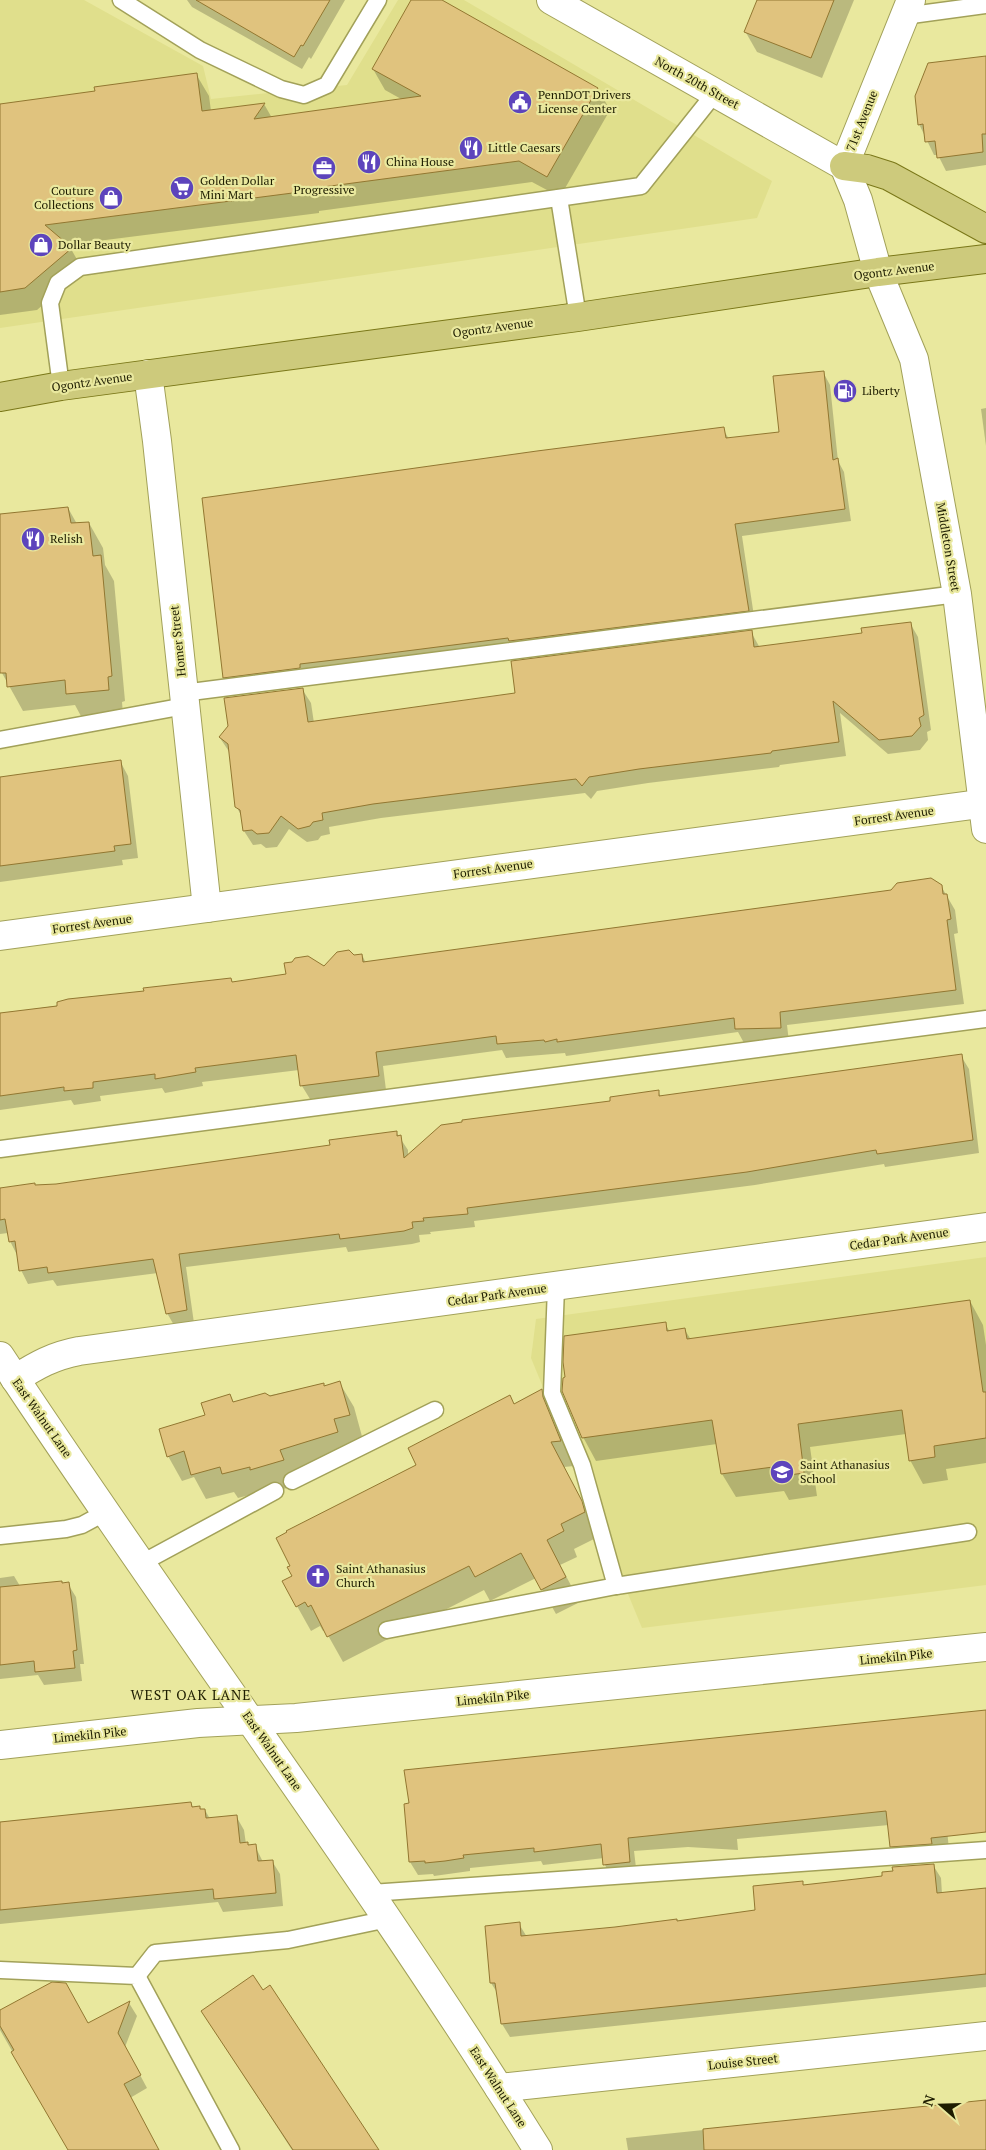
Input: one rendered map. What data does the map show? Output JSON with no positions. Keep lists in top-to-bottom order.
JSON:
{
  "streets": {
    "main road": ["Ogontz Avenue"],
    "street": [
      "North 20th Street",
      "71st Avenue",
      "Middleton Street",
      "Homer Street",
      "Forrest Avenue",
      "Cedar Park Avenue",
      "East Walnut Lane",
      "Limekiln Pike",
      "Louise Street"
    ]
  },
  "crossings": [
    ["North 20th Street", "71st Avenue"],
    ["71st Avenue", "Ogontz Avenue"],
    ["71st Avenue", "Middleton Street"],
    ["Ogontz Avenue", "Middleton Street"],
    ["Ogontz Avenue", "Homer Street"],
    ["Middleton Street", "Forrest Avenue"],
    ["Homer Street", "Forrest Avenue"],
    ["Cedar Park Avenue", "East Walnut Lane"],
    ["East Walnut Lane", "Limekiln Pike"],
    ["East Walnut Lane", "Louise Street"]
  ],
  "districts": ["WEST OAK LANE"],
  "places": {
    "public building": ["PennDOT Drivers License Center"],
    "restaurant": ["Little Caesars", "China House", "Relish"],
    "office": ["Progressive"],
    "supermarket": ["Golden Dollar Mini Mart"],
    "shop": ["Couture Collections", "Dollar Beauty"],
    "fuel station": ["Liberty"],
    "school or university": ["Saint Athanasius School"],
    "church": ["Saint Athanasius Church"]
  },
  "north": "left"
}
